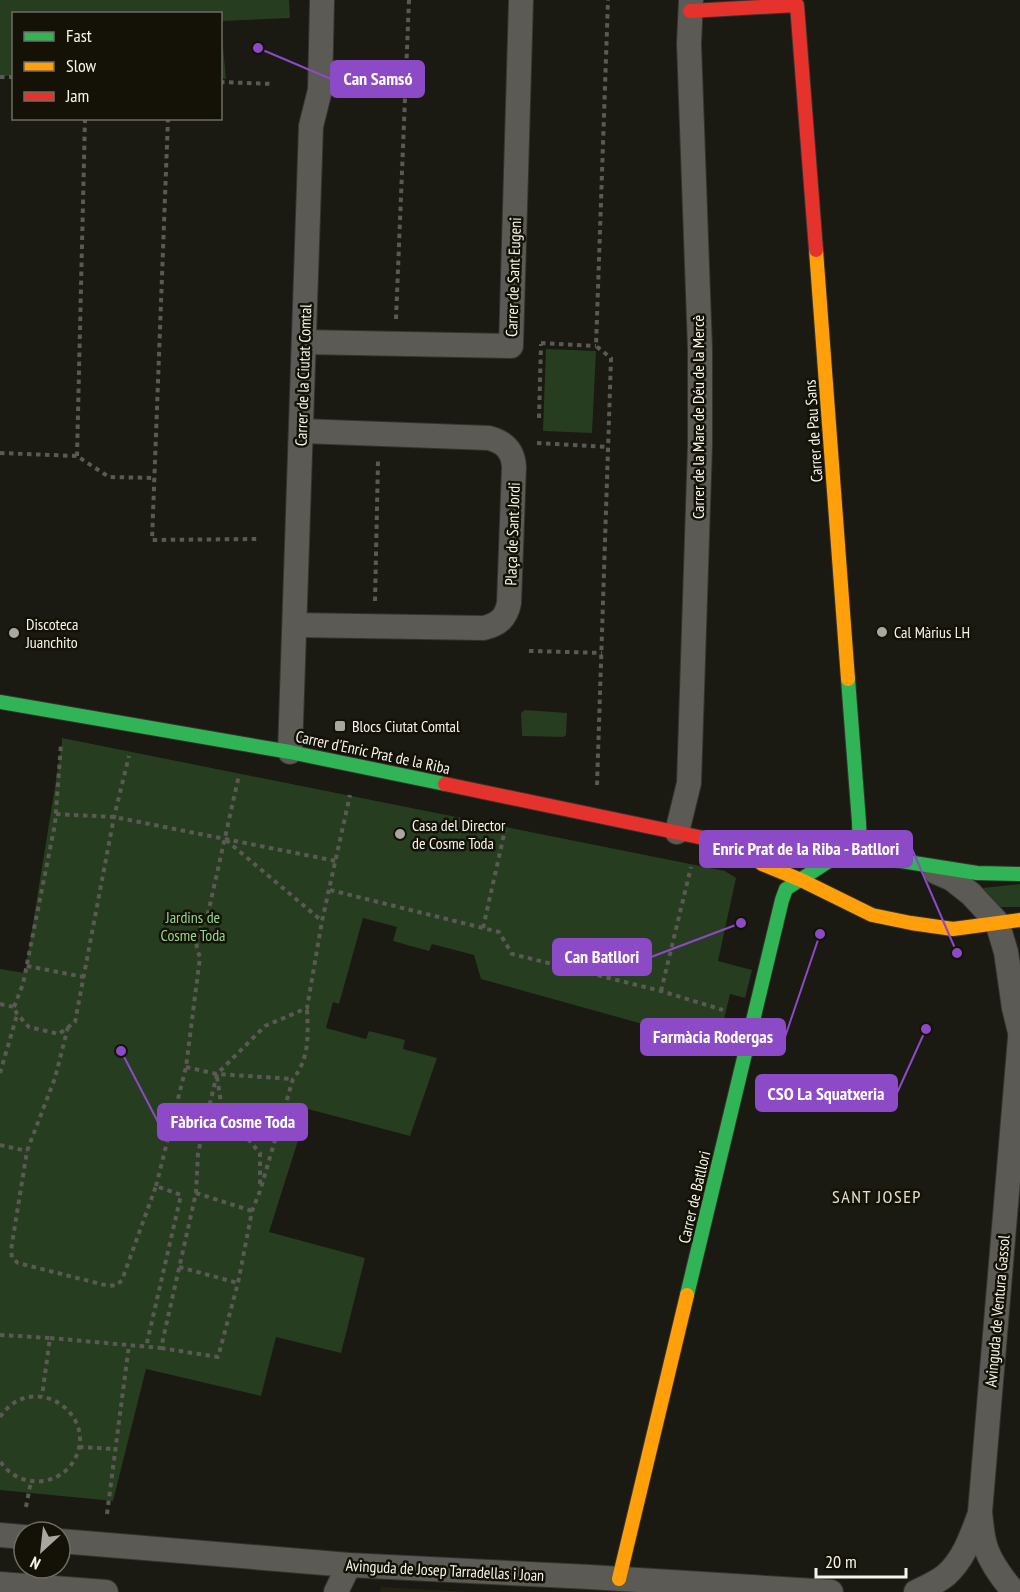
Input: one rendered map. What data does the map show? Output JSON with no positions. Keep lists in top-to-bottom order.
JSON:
{
  "streets": {
    "street": [
      "Carrer de Sant Eugeni",
      "Carrer de la Ciutat Comtal",
      "Carrer de la Mare de Déu de la Mercè",
      "Carrer de Pau Sans",
      "Plaça de Sant Jordi",
      "Carrer d'Enric Prat de la Riba",
      "Carrer de Batllori",
      "Avinguda de Ventura Gassol",
      "Avinguda de Josep Tarradellas i Joan"
    ]
  },
  "crossings": [
    ["Carrer de Sant Eugeni", "Carrer de la Ciutat Comtal"],
    ["Carrer de la Ciutat Comtal", "Plaça de Sant Jordi"],
    ["Carrer de la Ciutat Comtal", "Carrer d'Enric Prat de la Riba"],
    ["Carrer de la Mare de Déu de la Mercè", "Carrer de Pau Sans"],
    ["Carrer de la Mare de Déu de la Mercè", "Carrer d'Enric Prat de la Riba"],
    ["Carrer de Pau Sans", "Carrer d'Enric Prat de la Riba"],
    ["Carrer d'Enric Prat de la Riba", "Carrer de Batllori"],
    ["Carrer de Batllori", "Avinguda de Josep Tarradellas i Joan"]
  ],
  "districts": ["SANT JOSEP"],
  "parks": ["Jardins de Cosme Toda"],
  "places": {
    "other": [
      "Can Samsó",
      "Cal Màrius LH",
      "Discoteca Juanchito",
      "Casa del Director de Cosme Toda",
      "Can Batllori",
      "Farmàcia Rodergas",
      "Enric Prat de la Riba - Batllori",
      "CSO La Squatxeria",
      "Fàbrica Cosme Toda"
    ],
    "transit": ["Blocs Ciutat Comtal"]
  },
  "legend": ["Fast", "Slow", "Jam"],
  "scale_bar": "20 m",
  "north": "bottom left"
}
